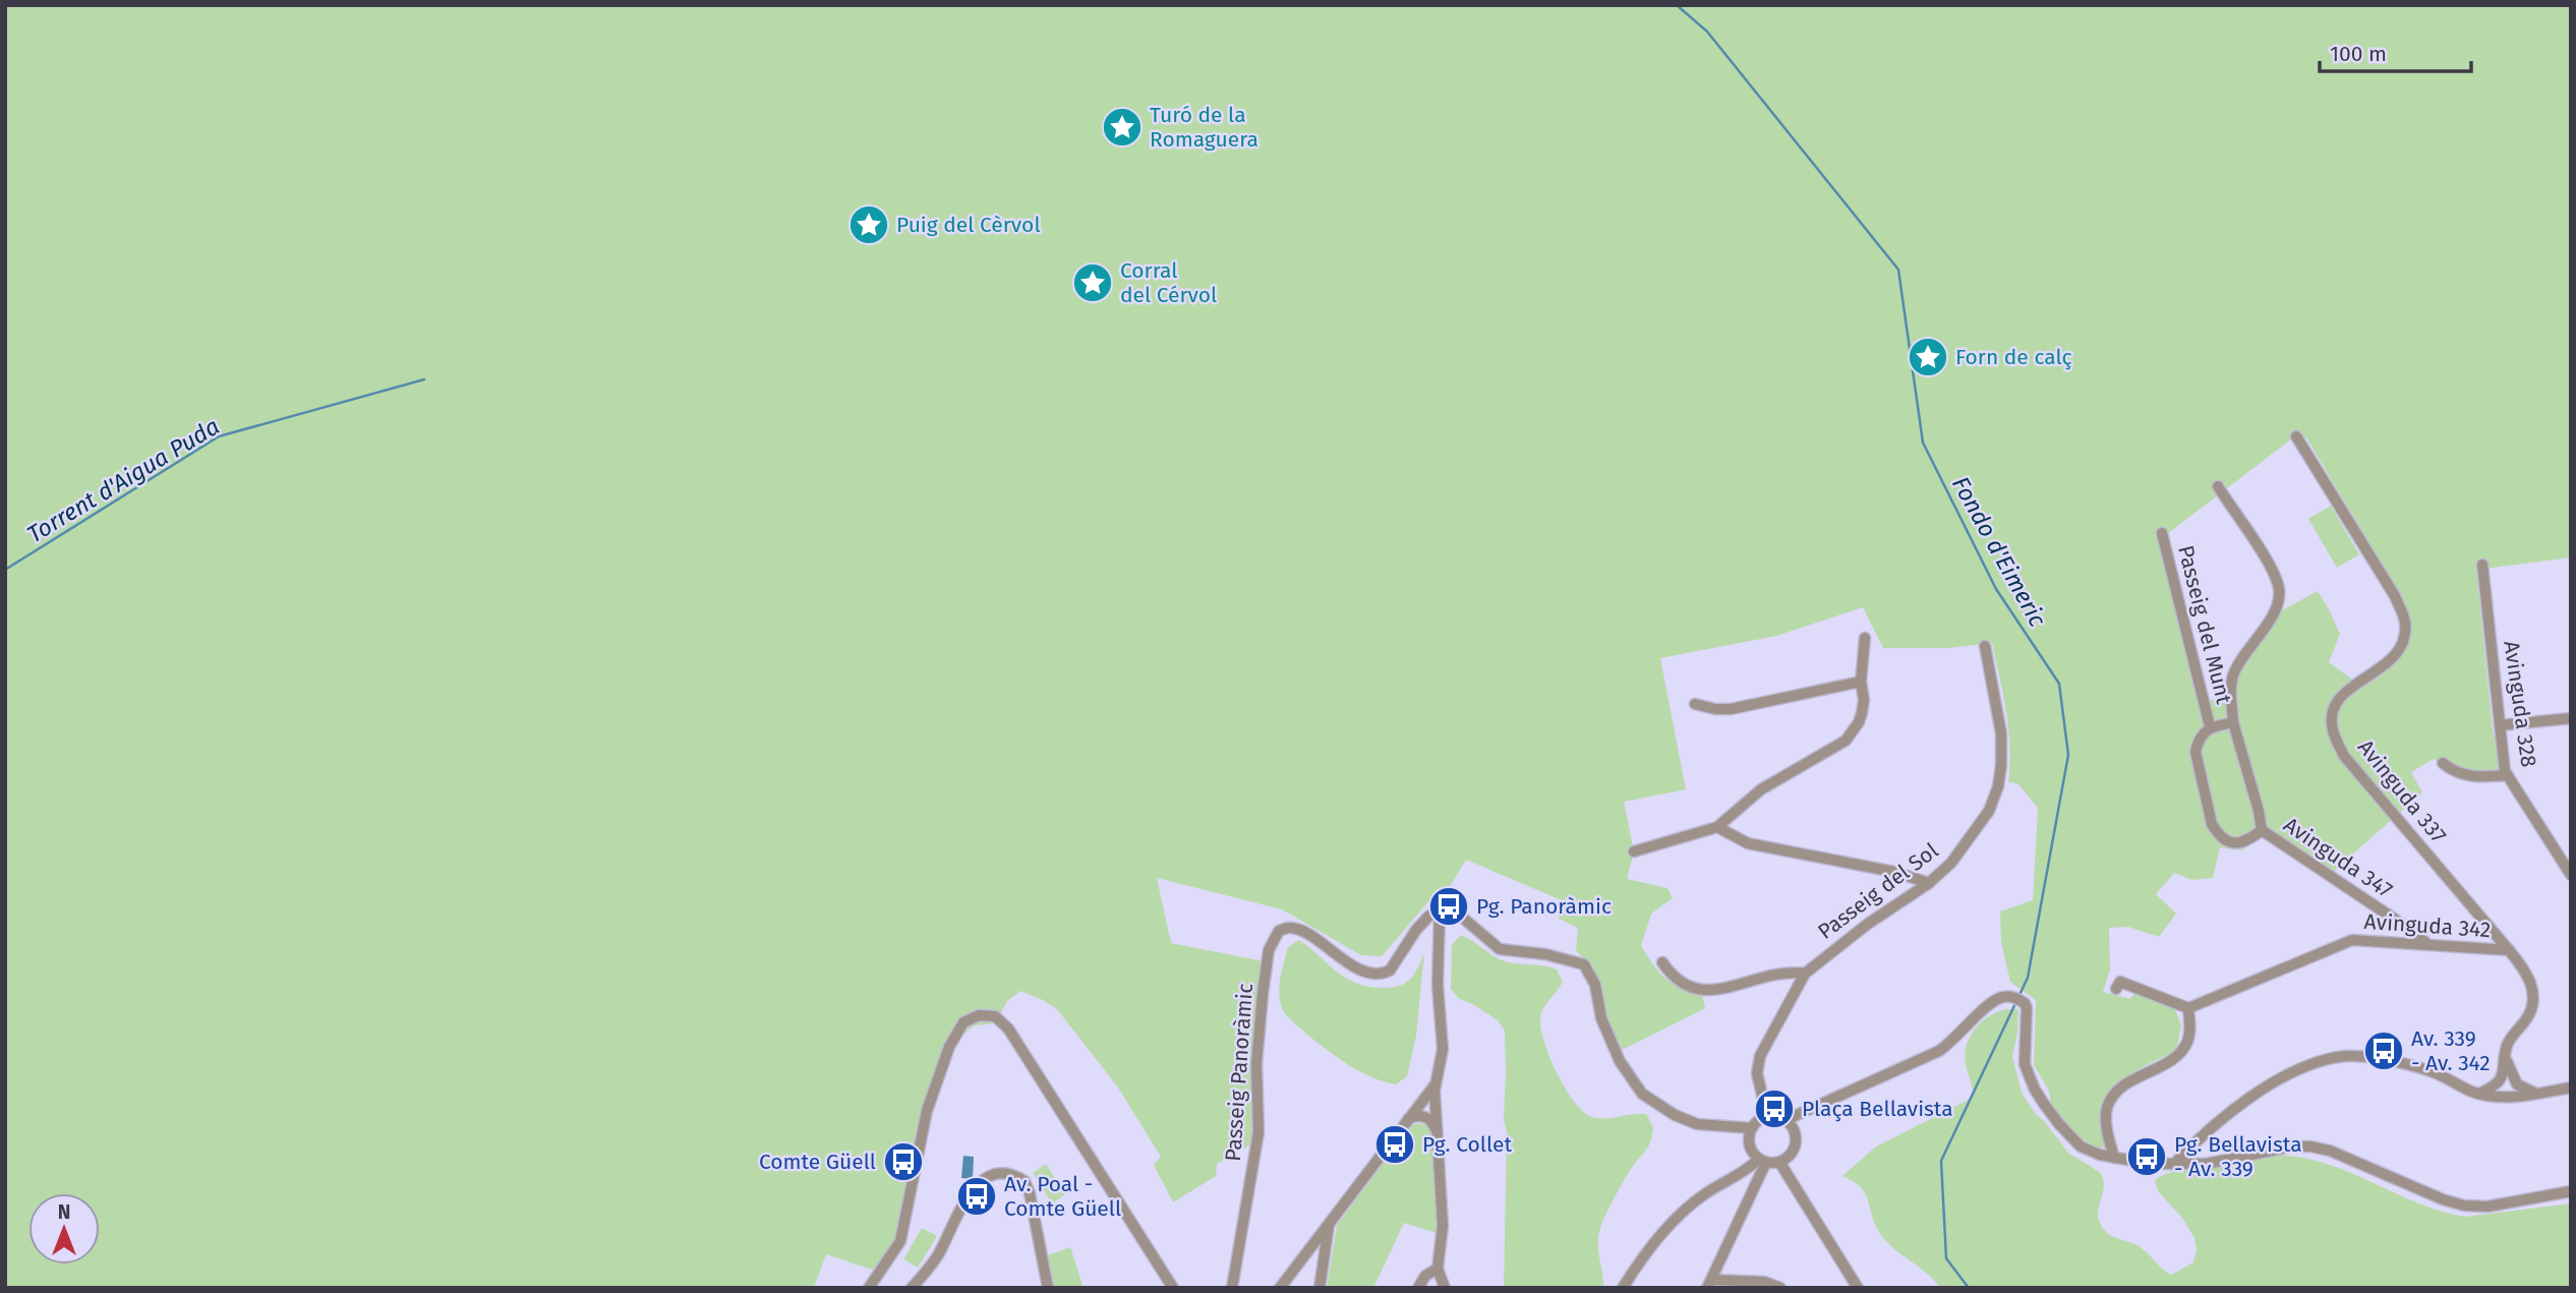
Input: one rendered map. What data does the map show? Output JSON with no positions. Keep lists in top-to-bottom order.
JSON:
{
  "streets": {
    "street": [
      "Passeig del Munt",
      "Avinguda 328",
      "Avinguda 337",
      "Avinguda 347",
      "Passeig del Sol",
      "Avinguda 342",
      "Passeig Panoràmic"
    ]
  },
  "crossings": [
    ["Avinguda 337", "Avinguda 342"],
    ["Avinguda 347", "Avinguda 342"]
  ],
  "water": ["Torrent d'Aigua Puda", "Fondo d'Eimeric"],
  "places": {
    "place": [
      "Turó de la Romaguera",
      "Puig del Cèrvol",
      "Corral del Cérvol",
      "Forn de calç"
    ],
    "bus stop": [
      "Pg. Panoràmic",
      "Av. 339 - Av. 342",
      "Plaça Bellavista",
      "Pg. Collet",
      "Pg. Bellavista - Av. 339",
      "Comte Güell",
      "Av. Poal - Comte Güell"
    ]
  },
  "scale_bar": "100 m",
  "north": "top"
}
